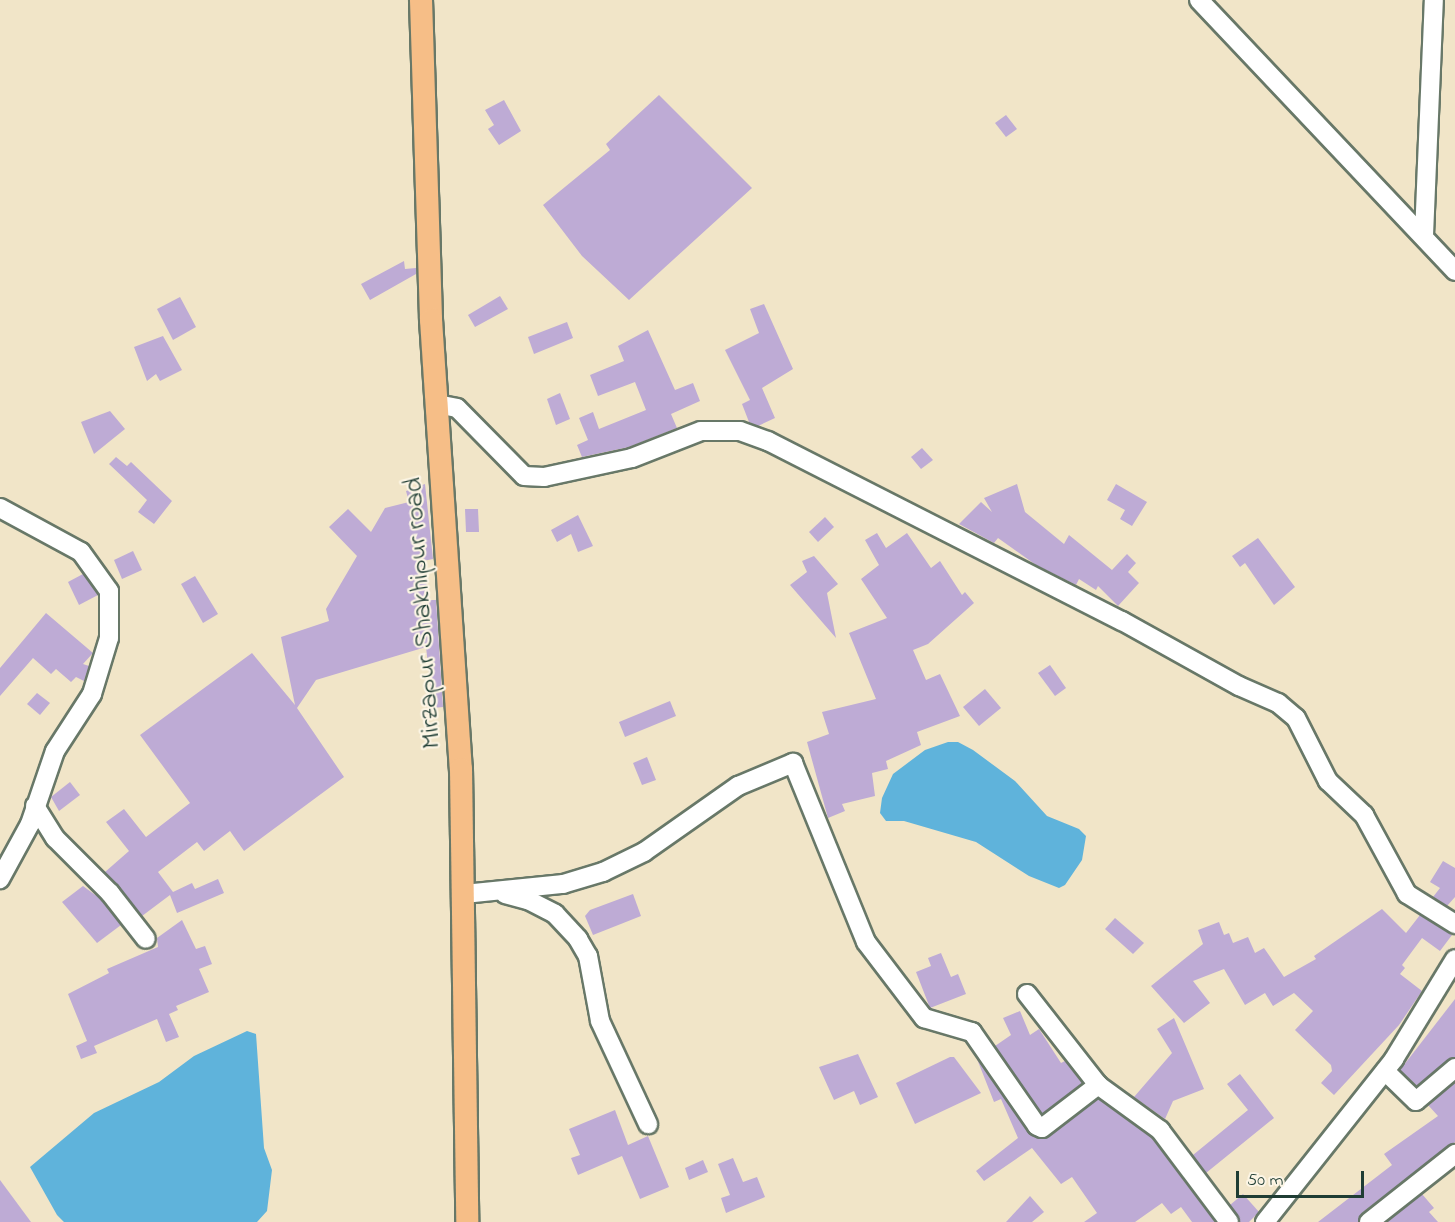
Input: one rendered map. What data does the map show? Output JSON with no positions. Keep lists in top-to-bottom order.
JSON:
{
  "streets": {
    "main road": ["Mirzapur Shakhipur road"]
  },
  "scale_bar": "50 m"
}
